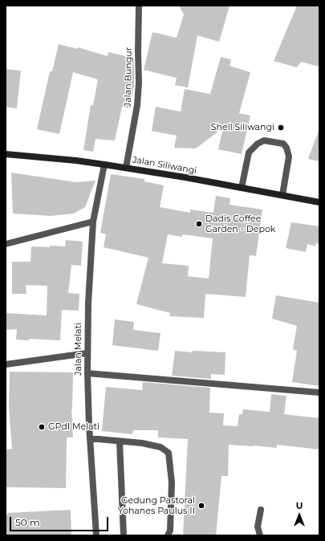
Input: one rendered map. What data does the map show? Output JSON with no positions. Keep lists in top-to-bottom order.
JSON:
{
  "streets": {
    "main road": ["Jalan Siliwangi"],
    "street": ["Jalan Bungur", "Jalan Melati"]
  },
  "crossings": [
    ["Jalan Bungur", "Jalan Siliwangi"],
    ["Jalan Siliwangi", "Jalan Melati"]
  ],
  "places": [
    "Shell Siliwangi",
    "Dadis Coffee Garden - Depok",
    "GPdI Melati",
    "Gedung Pastoral Yohanes Paulus II"
  ],
  "scale_bar": "50 m",
  "north": "top"
}
